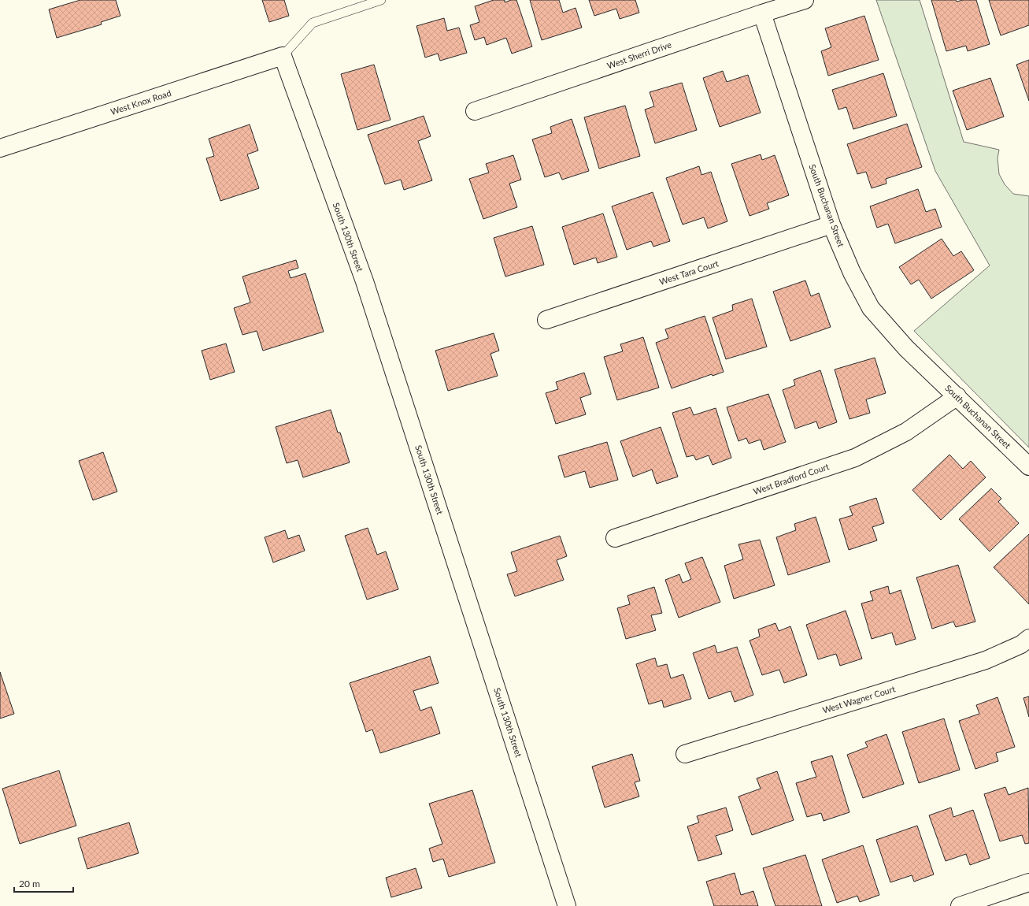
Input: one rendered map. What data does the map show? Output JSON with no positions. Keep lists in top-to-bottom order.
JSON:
{
  "streets": {
    "street": [
      "West Sherri Drive",
      "West Knox Road",
      "South Buchanan Street",
      "South 130th Street",
      "West Tara Court",
      "West Bradford Court",
      "West Wagner Court"
    ]
  },
  "crossings": [
    ["West Sherri Drive", "South Buchanan Street"],
    ["West Knox Road", "South 130th Street"],
    ["South Buchanan Street", "West Tara Court"],
    ["South Buchanan Street", "West Bradford Court"]
  ],
  "scale_bar": "20 m"
}
